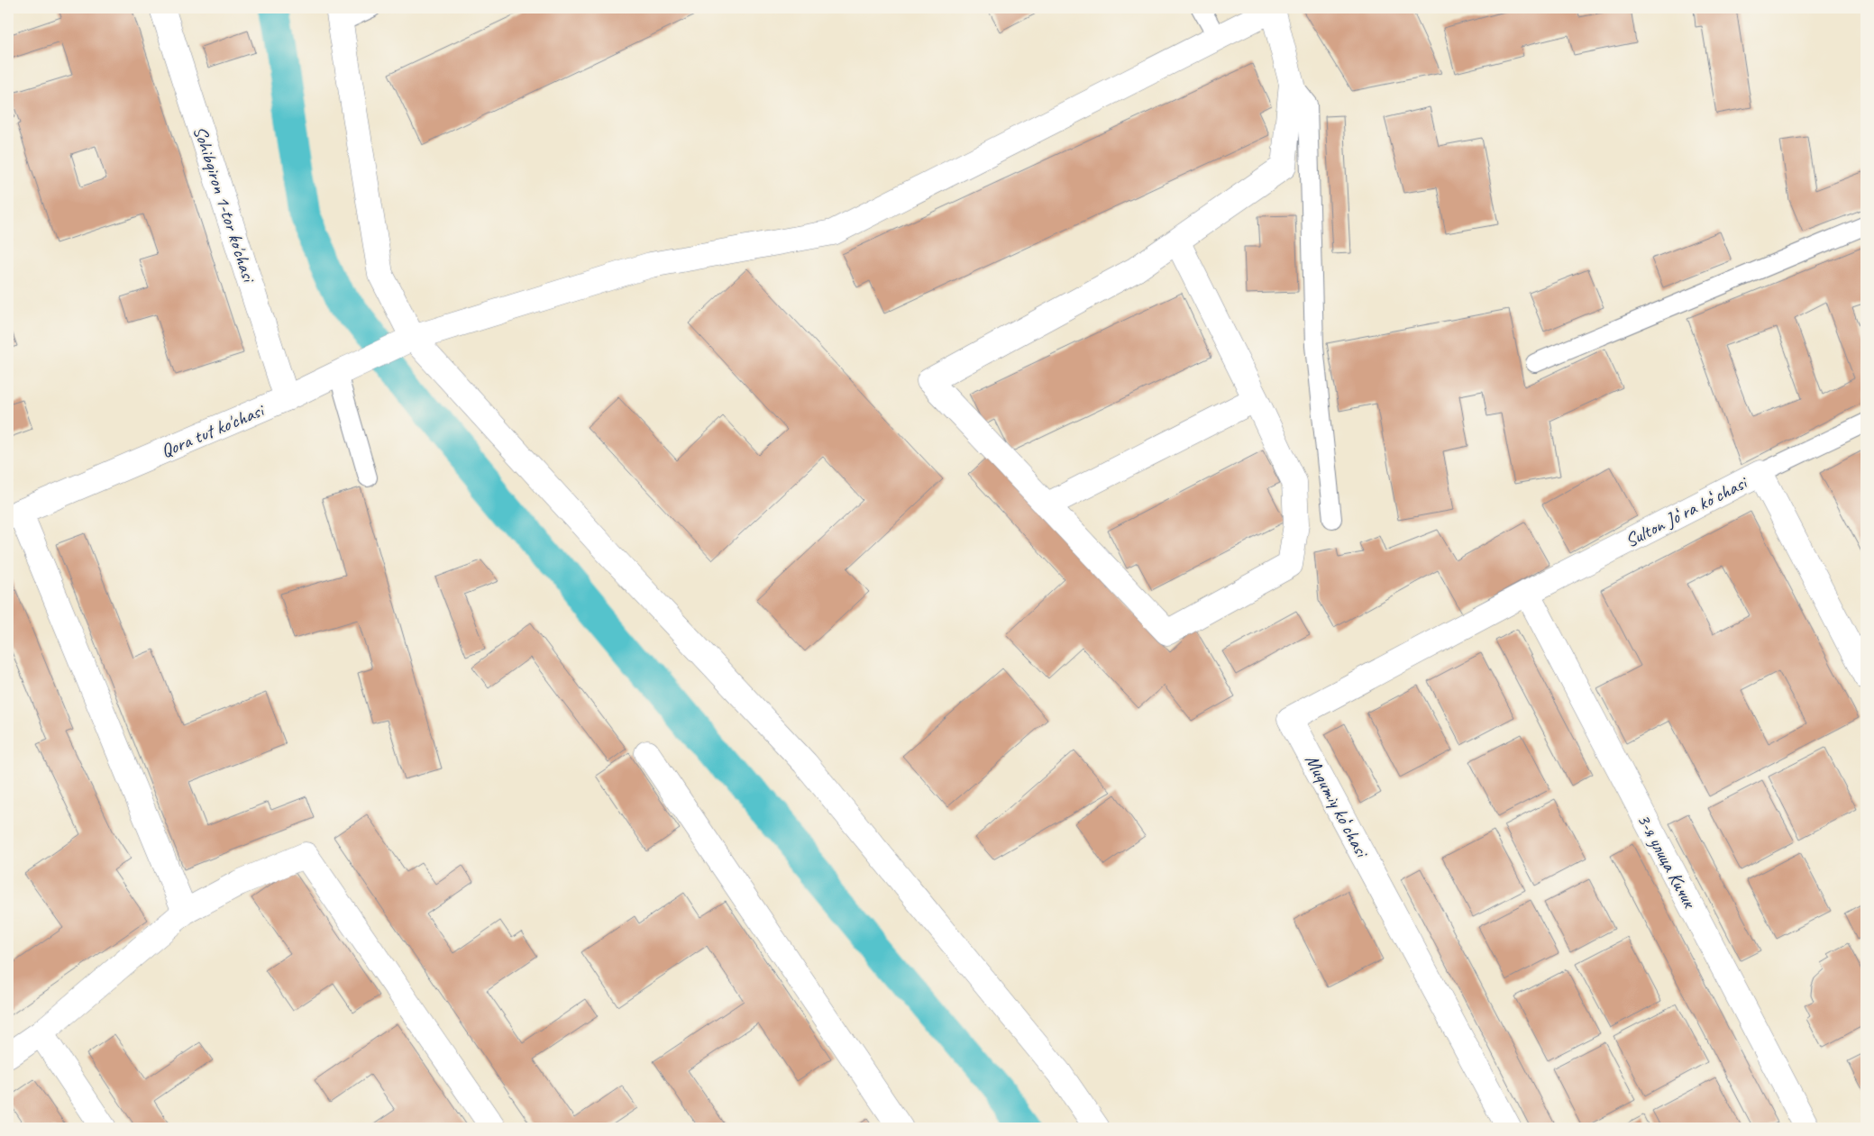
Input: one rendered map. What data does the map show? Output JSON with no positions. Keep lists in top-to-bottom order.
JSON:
{
  "streets": {
    "street": [
      "Sohibqiron 1-tor ko'chasi",
      "Qora tut ko'chasi",
      "Sulton Joʻra koʻchasi",
      "Muqumiy koʻchasi",
      "3-я улица Кичик"
    ]
  },
  "crossings": [
    ["Sohibqiron 1-tor ko'chasi", "Qora tut ko'chasi"],
    ["Sulton Joʻra koʻchasi", "Muqumiy koʻchasi"],
    ["Sulton Joʻra koʻchasi", "3-я улица Кичик"],
    ["Muqumiy koʻchasi", "3-я улица Кичик"]
  ]
}
